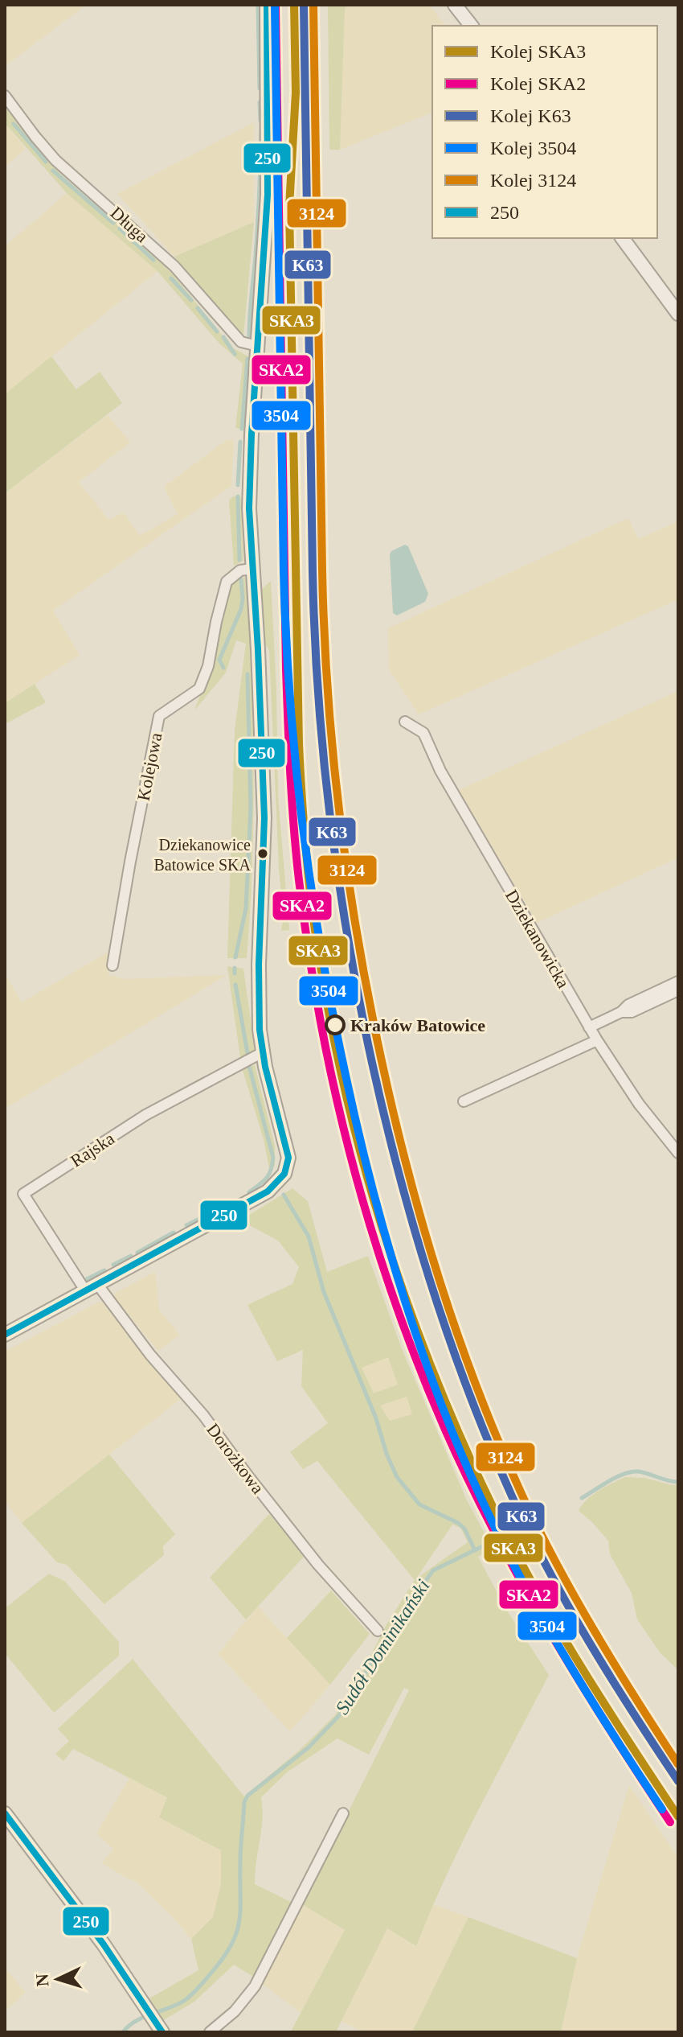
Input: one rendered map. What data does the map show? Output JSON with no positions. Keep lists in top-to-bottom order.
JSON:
{
  "streets": {
    "street": [
      "Długa",
      "Kolejowa",
      "Dziekanowicka",
      "Rajska",
      "Dorożkowa"
    ]
  },
  "crossings": [
    ["Rajska", "Dorożkowa"]
  ],
  "water": ["Sudół Dominikański"],
  "places": ["Dziekanowice Batowice SKA", "Kraków Batowice"],
  "lines": [
    "rail line SKA3",
    "rail line SKA2",
    "rail line K63",
    "rail line 3124",
    "transit line 250",
    "rail line 3504"
  ],
  "legend": [
    "Kolej SKA3",
    "Kolej SKA2",
    "Kolej K63",
    "Kolej 3504",
    "Kolej 3124",
    "250"
  ],
  "north": "left"
}
